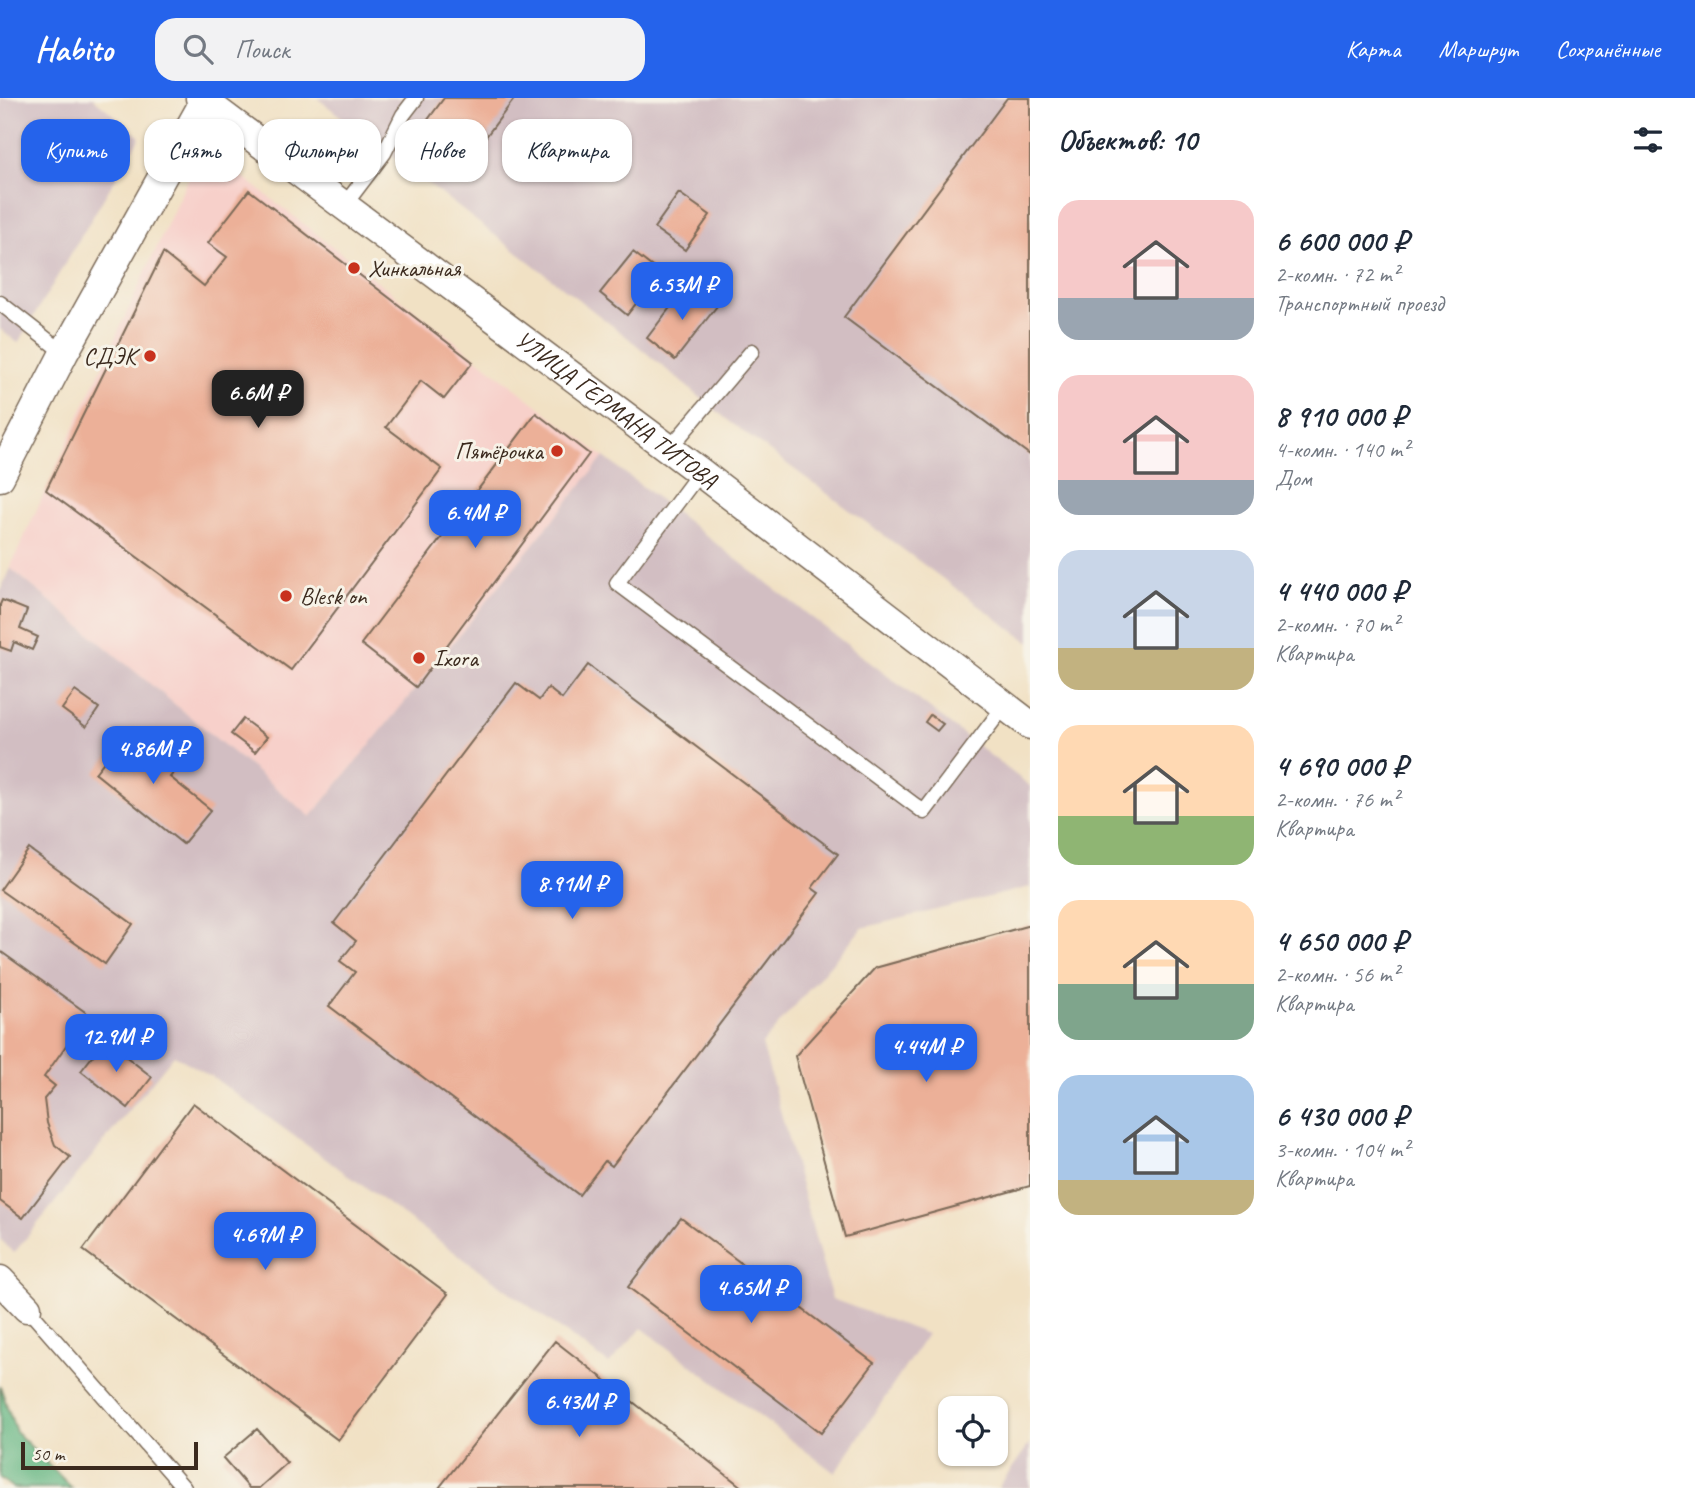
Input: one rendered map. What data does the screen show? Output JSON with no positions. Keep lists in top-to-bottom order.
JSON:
{
  "streets": {
    "street": ["УЛИЦА ГЕРМАНА ТИТОВА"]
  },
  "places": [
    "Хинкальная",
    "СДЭК",
    "Пятёрочка",
    "Blesk on",
    "Ixora"
  ],
  "scale_bar": "50 m",
  "page": {
    "header": "Habito",
    "search": "Поиск",
    "nav": ["Карта", "Маршрут", "Сохранённые"],
    "heading": "Объектов: 10",
    "chip": [
      "Купить",
      "Снять",
      "Фильтры",
      "Новое",
      "Квартира"
    ],
    "list": [
      {
        "name": "6 600 000 ₽",
        "note": "2-комн. · 72 m² · Транспортный проезд"
      },
      {
        "name": "8 910 000 ₽",
        "note": "4-комн. · 140 m² · Дом"
      },
      {
        "name": "4 440 000 ₽",
        "note": "2-комн. · 70 m² · Квартира"
      },
      {
        "name": "4 690 000 ₽",
        "note": "2-комн. · 76 m² · Квартира"
      },
      {
        "name": "4 650 000 ₽",
        "note": "2-комн. · 56 m² · Квартира"
      },
      {
        "name": "6 430 000 ₽",
        "note": "3-комн. · 104 m² · Квартира"
      }
    ],
    "price": [
      "6.53M ₽",
      "6.6M ₽",
      "6.4M ₽",
      "4.86M ₽",
      "8.91M ₽",
      "12.9M ₽",
      "4.44M ₽",
      "4.69M ₽",
      "4.65M ₽",
      "6.43M ₽"
    ],
    "scale": "50 m"
  }
}
